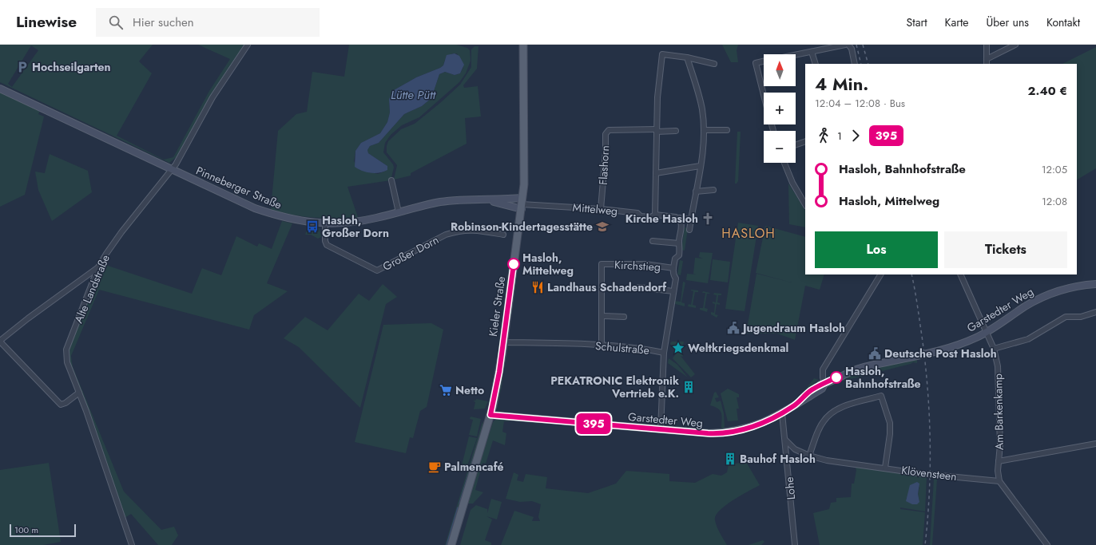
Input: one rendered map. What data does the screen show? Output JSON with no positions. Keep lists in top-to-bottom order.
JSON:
{
  "streets": {
    "main road": ["Pinneberger Straße", "Kieler Straße", "Garstedter Weg"],
    "street": [
      "Flashorn",
      "Mittelweg",
      "Großer Dorn",
      "Kirchstieg",
      "Alte Landstraße",
      "Schulstraße",
      "Am Barkenkamp",
      "Klövensteen",
      "Lohe"
    ]
  },
  "crossings": [
    ["Flashorn", "Mittelweg"],
    ["Pinneberger Straße", "Mittelweg"],
    ["Pinneberger Straße", "Großer Dorn"],
    ["Pinneberger Straße", "Alte Landstraße"],
    ["Pinneberger Straße", "Kieler Straße"],
    ["Mittelweg", "Kieler Straße"],
    ["Kieler Straße", "Garstedter Weg"],
    ["Kieler Straße", "Schulstraße"],
    ["Garstedter Weg", "Schulstraße"],
    ["Garstedter Weg", "Am Barkenkamp"],
    ["Garstedter Weg", "Lohe"],
    ["Am Barkenkamp", "Klövensteen"],
    ["Klövensteen", "Lohe"]
  ],
  "districts": ["HASLOH"],
  "water": ["Lütte Pütt"],
  "places": {
    "parking": ["Hochseilgarten"],
    "church": ["Kirche Hasloh"],
    "bus stop": ["Hasloh, Großer Dorn"],
    "school or university": ["Robinson-Kindertagesstätte"],
    "other": ["Hasloh, Mittelweg", "Hasloh, Bahnhofstraße"],
    "restaurant": ["Landhaus Schadendorf"],
    "public building": ["Jugendraum Hasloh", "Deutsche Post Hasloh"],
    "place": ["Weltkriegsdenkmal"],
    "building": ["PEKATRONIC Elektronik Vertrieb e.K.", "Bauhof Hasloh"],
    "supermarket": ["Netto"],
    "cafe": ["Palmencafé"]
  },
  "lines": ["bus line 395"],
  "scale_bar": "100 m",
  "north": "top",
  "page": {
    "header": "Linewise",
    "search": "Hier suchen",
    "nav": [
      "Start",
      "Karte",
      "Über uns",
      "Kontakt"
    ],
    "on_map": "395",
    "map_buttons": ["+", "−"],
    "heading": ["4 Min.", "12:04 – 12:08 · Bus", "2.40 €"],
    "legs": ["1", "395"],
    "list": [
      {
        "name": "Hasloh, Bahnhofstraße",
        "value": "12:05"
      },
      {
        "name": "Hasloh, Mittelweg",
        "value": "12:08"
      }
    ],
    "buttons": ["Los", "Tickets"],
    "scale": "100 m"
  }
}
